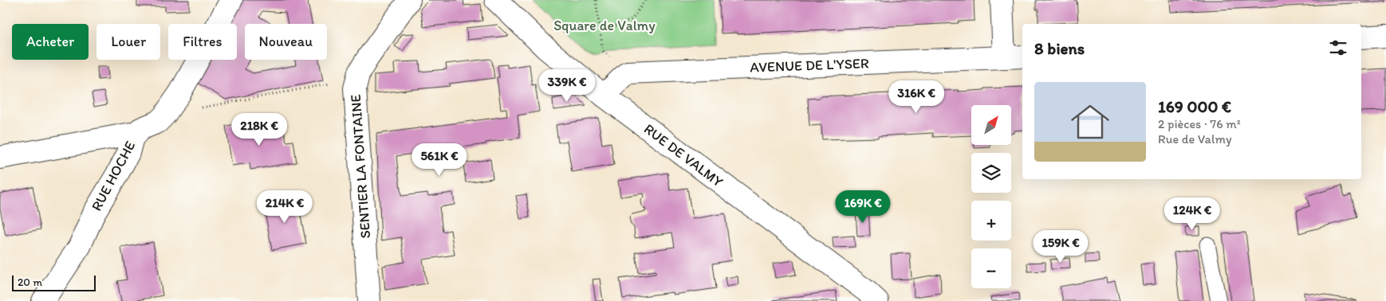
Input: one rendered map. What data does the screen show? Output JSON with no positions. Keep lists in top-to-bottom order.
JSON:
{
  "streets": {
    "street": [
      "AVENUE DE L'YSER",
      "RUE DE VALMY",
      "SENTIER LA FONTAINE",
      "RUE HOCHE"
    ]
  },
  "parks": ["Square de Valmy"],
  "scale_bar": "20 m",
  "north": "top right",
  "page": {
    "chip": [
      "Acheter",
      "Louer",
      "Filtres",
      "Nouveau"
    ],
    "heading": "8 biens",
    "price": [
      "339K €",
      "316K €",
      "218K €",
      "561K €",
      "214K €",
      "169K €",
      "124K €",
      "159K €"
    ],
    "list": [
      {
        "name": "169 000 €",
        "note": "2 pièces · 76 m² · Rue de Valmy"
      }
    ],
    "map_buttons": ["+", "−"],
    "scale": "20 m"
  }
}
